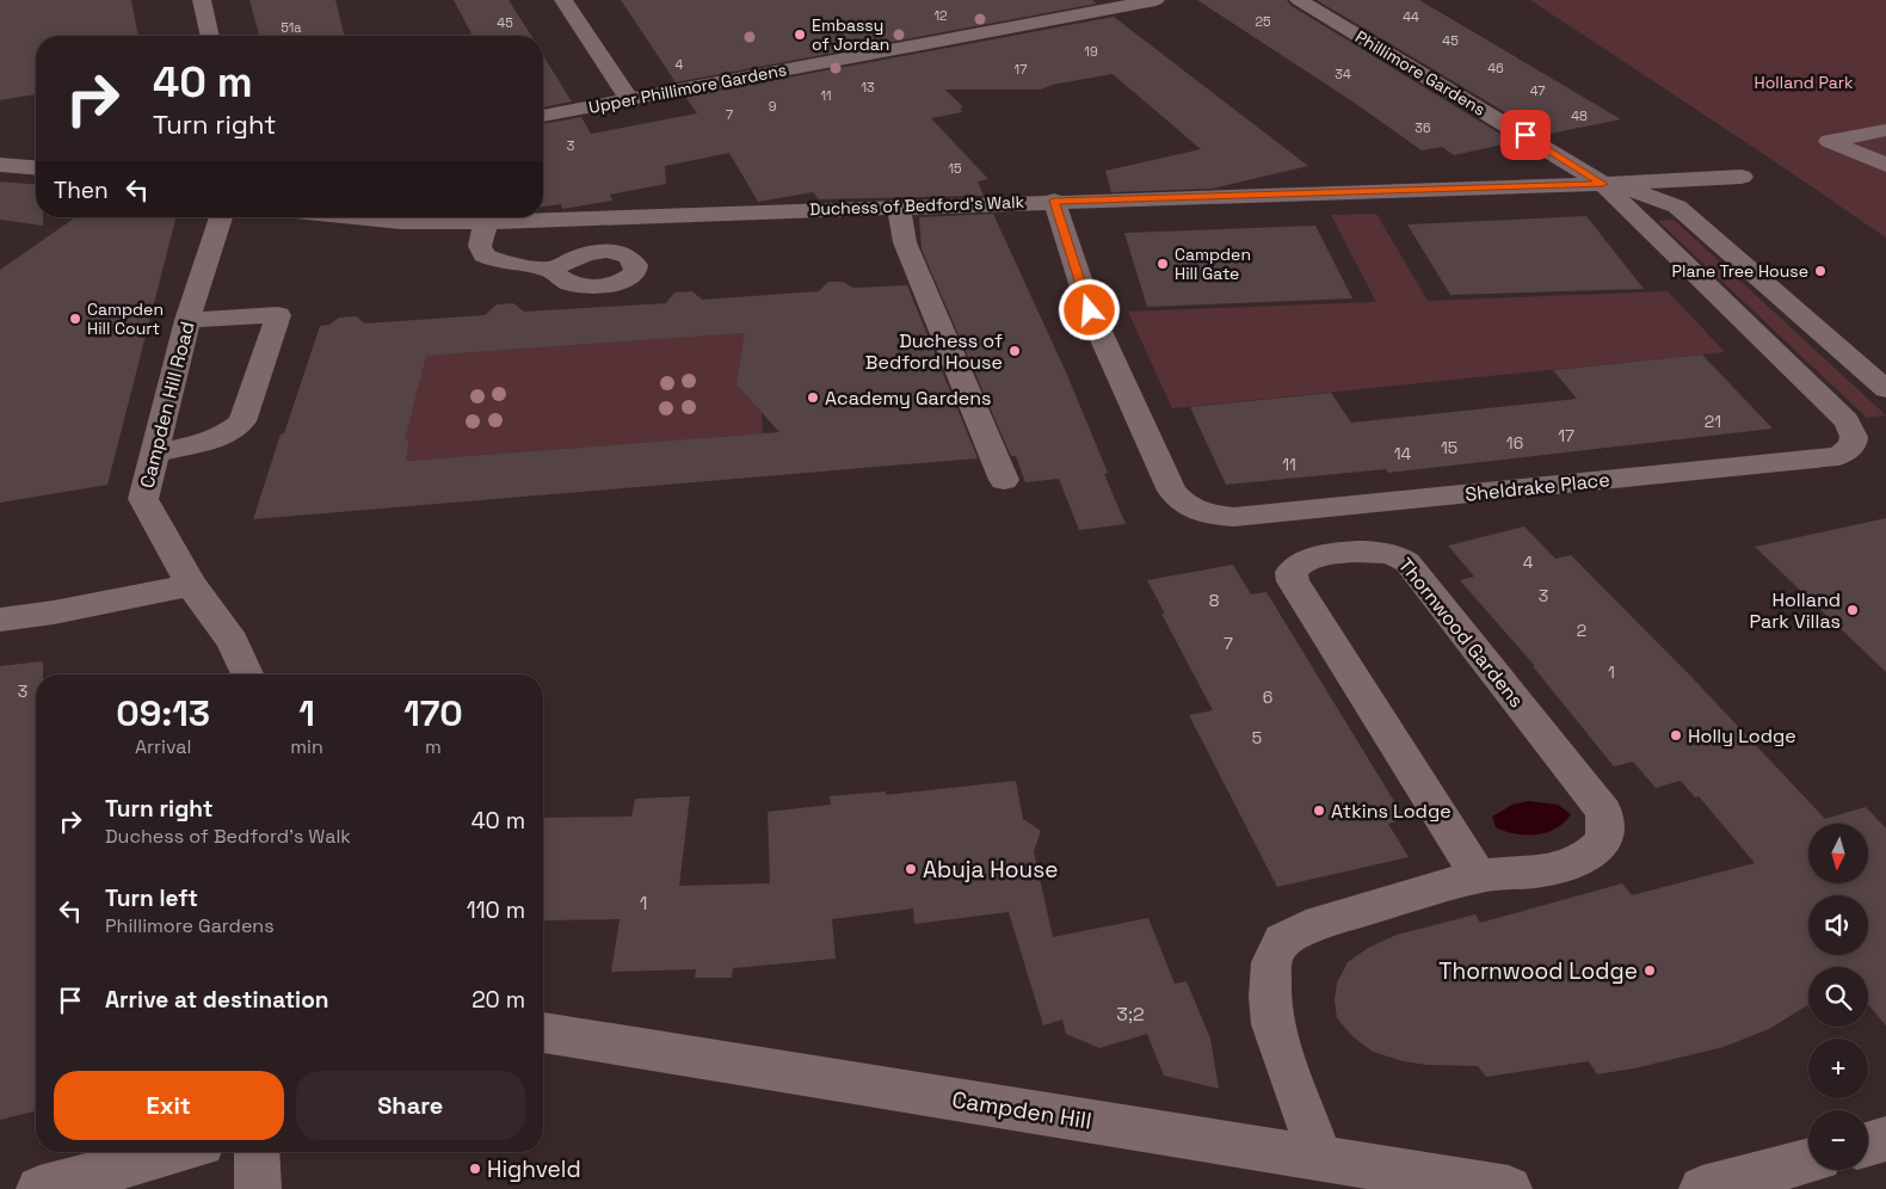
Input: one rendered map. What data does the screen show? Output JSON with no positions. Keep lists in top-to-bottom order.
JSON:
{
  "streets": {
    "street": [
      "Phillimore Gardens",
      "Upper Phillimore Gardens",
      "Duchess of Bedford's Walk",
      "Campden Hill Road",
      "Sheldrake Place",
      "Thornwood Gardens",
      "Campden Hill"
    ]
  },
  "crossings": [
    ["Phillimore Gardens", "Duchess of Bedford's Walk"],
    ["Phillimore Gardens", "Sheldrake Place"],
    ["Duchess of Bedford's Walk", "Sheldrake Place"],
    ["Thornwood Gardens", "Campden Hill"]
  ],
  "parks": ["Holland Park"],
  "places": [
    "Embassy of Jordan",
    "Campden Hill Gate",
    "Plane Tree House",
    "Campden Hill Court",
    "Duchess of Bedford House",
    "Academy Gardens",
    "Holland Park Villas",
    "Holly Lodge",
    "Atkins Lodge",
    "Abuja House",
    "Thornwood Lodge",
    "Highveld"
  ],
  "house_numbers": [
    "12",
    "44",
    "25",
    "45",
    "51a",
    "45",
    "19",
    "4",
    "46",
    "17",
    "34",
    "13",
    "47",
    "11",
    "9",
    "7",
    "48",
    "36",
    "3",
    "15",
    "21",
    "17",
    "16",
    "15",
    "14",
    "11",
    "4",
    "3",
    "8",
    "2",
    "7",
    "1",
    "3",
    "6",
    "5",
    "1",
    "3;2"
  ],
  "north": "bottom",
  "page": {
    "turn": ["40 m", "Turn right"],
    "then": "Then",
    "eta": [
      "09:13",
      "Arrival",
      "1",
      "min",
      "170",
      "m"
    ],
    "list": [
      {
        "name": "Turn right",
        "note": "Duchess of Bedford's Walk",
        "value": "40 m"
      },
      {
        "name": "Turn left",
        "note": "Phillimore Gardens",
        "value": "110 m"
      },
      {
        "name": "Arrive at destination",
        "value": "20 m"
      }
    ],
    "map_buttons": ["+", "−"],
    "buttons": ["Exit", "Share"]
  }
}
